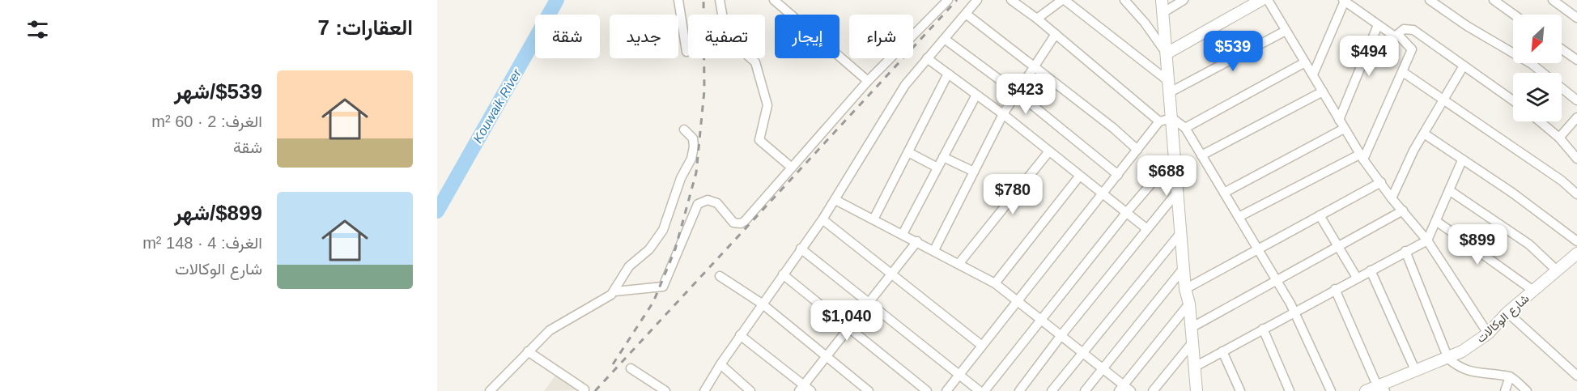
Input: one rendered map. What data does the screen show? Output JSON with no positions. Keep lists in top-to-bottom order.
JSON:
{
  "streets": {
    "street": ["شارع الوكالات"]
  },
  "water": ["Kouwaik River"],
  "north": "bottom left",
  "page": {
    "heading": "العقارات: 7",
    "chip": [
      "شراء",
      "إيجار",
      "تصفية",
      "جديد",
      "شقة"
    ],
    "price": [
      "$539",
      "$494",
      "$423",
      "$688",
      "$780",
      "$899",
      "$1,040"
    ],
    "list": [
      {
        "name": "$539/شهر",
        "note": "الغرف: 2 · 60 m² · شقة"
      },
      {
        "name": "$899/شهر",
        "note": "الغرف: 4 · 148 m² · شارع الوكالات"
      }
    ]
  }
}
